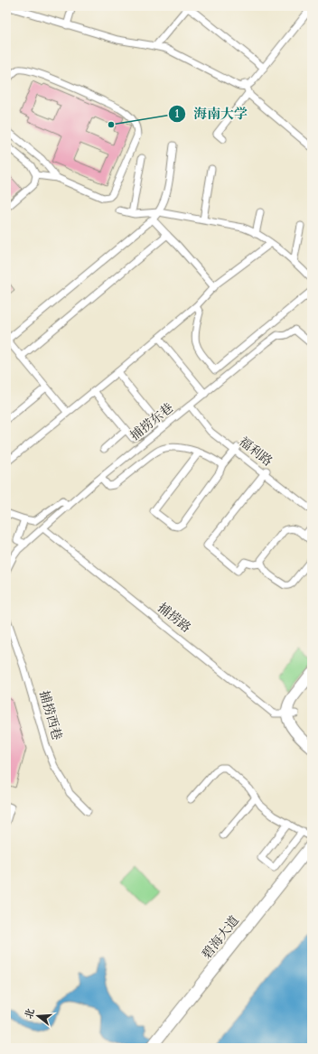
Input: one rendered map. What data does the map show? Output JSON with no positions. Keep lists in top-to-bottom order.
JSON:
{
  "streets": {
    "main road": ["碧海大道"],
    "street": [
      "捕捞东巷",
      "福利路",
      "捕捞路",
      "捕捞西巷"
    ]
  },
  "crossings": [
    ["捕捞东巷", "福利路"],
    ["捕捞东巷", "捕捞路"]
  ],
  "places": ["海南大学"],
  "north": "left"
}
